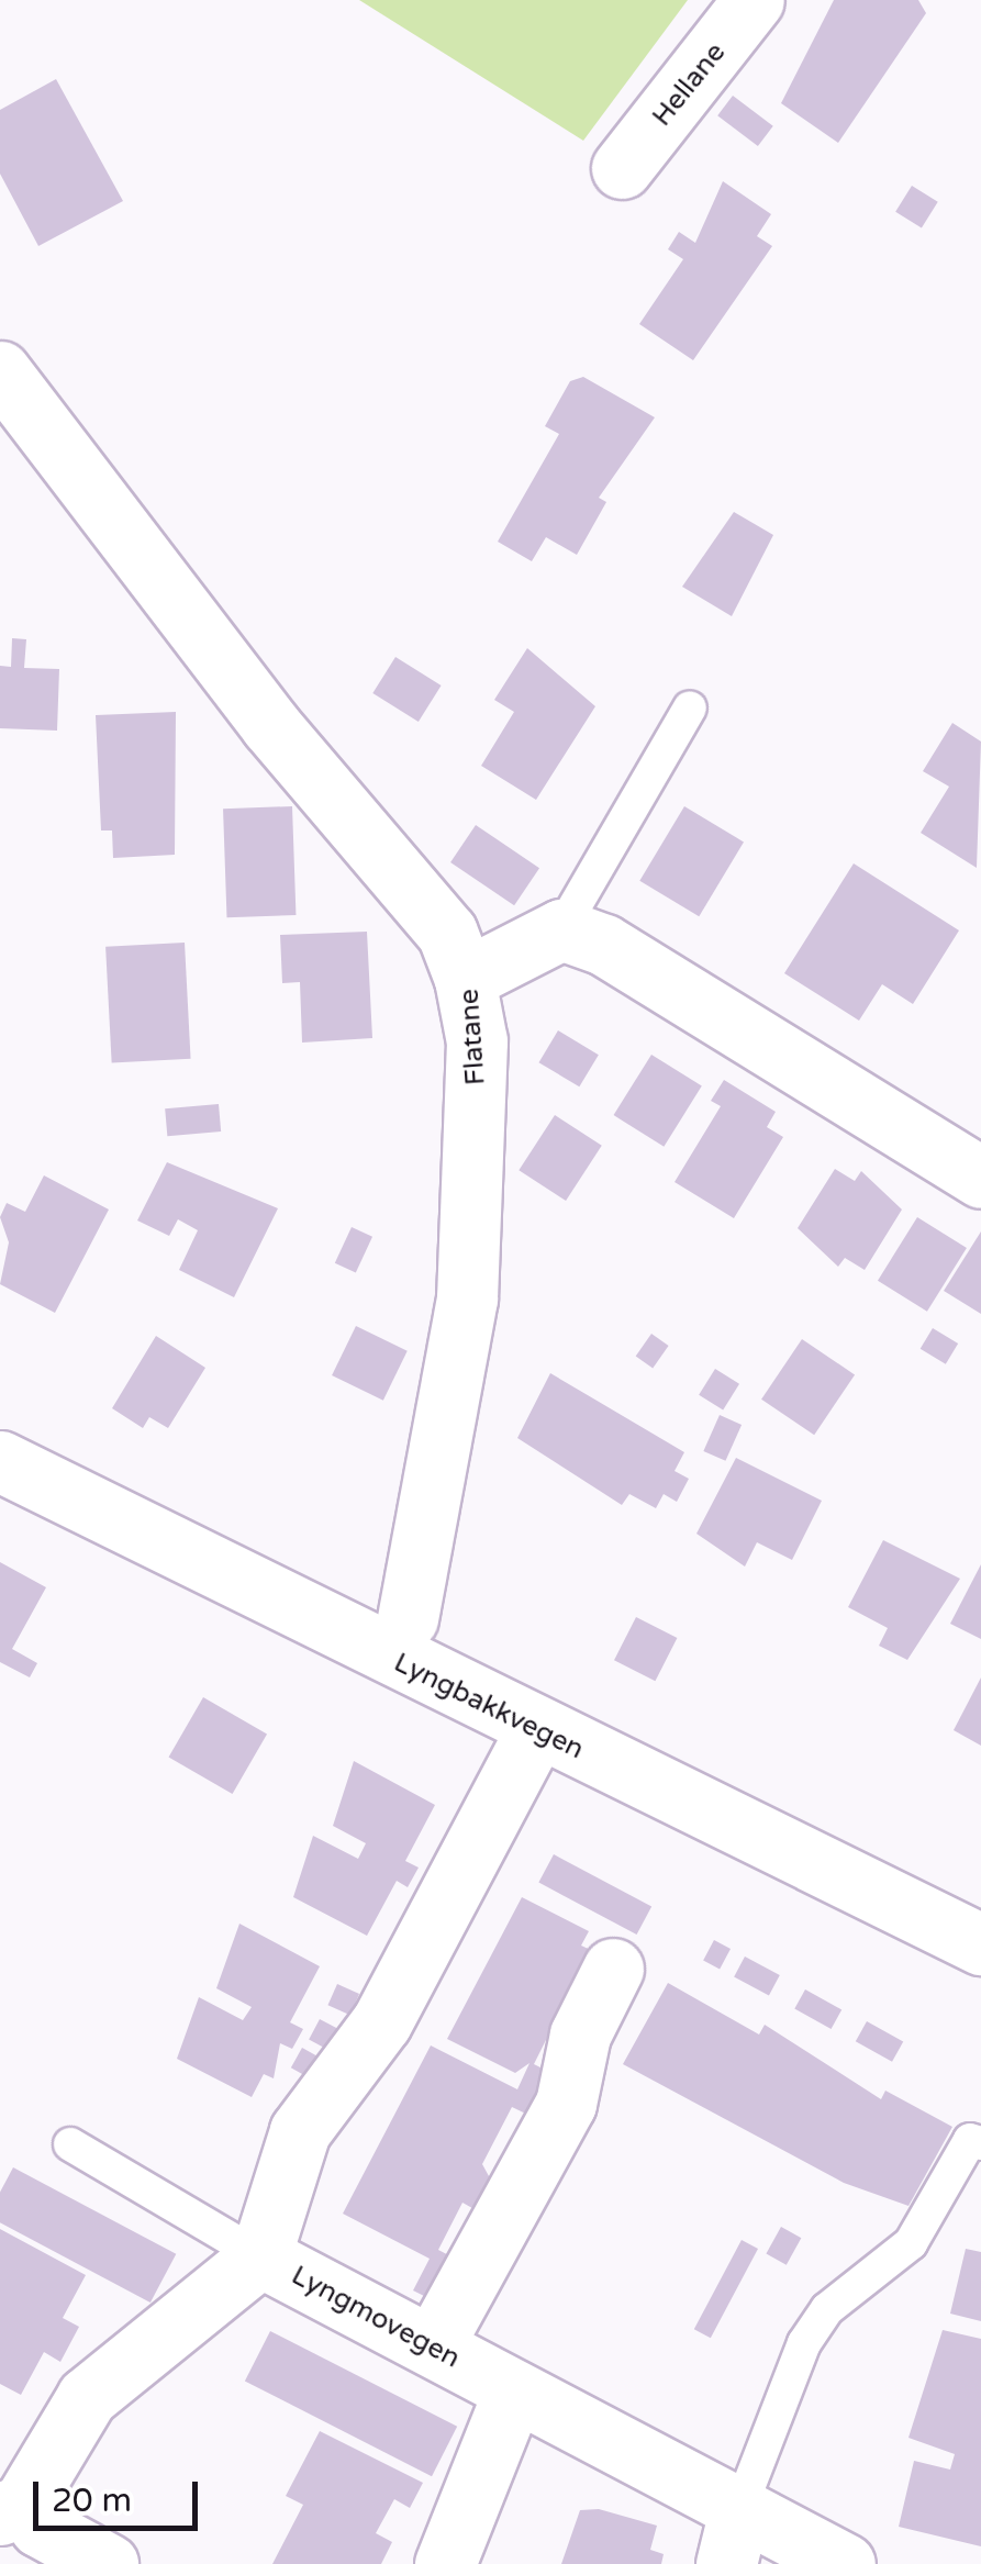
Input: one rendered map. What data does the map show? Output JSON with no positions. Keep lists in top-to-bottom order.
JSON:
{
  "streets": {
    "street": [
      "Hellane",
      "Flatane",
      "Lyngbakkvegen",
      "Lyngmovegen"
    ]
  },
  "crossings": [
    ["Lyngbakkvegen", "Lyngmovegen"]
  ],
  "scale_bar": "20 m"
}
